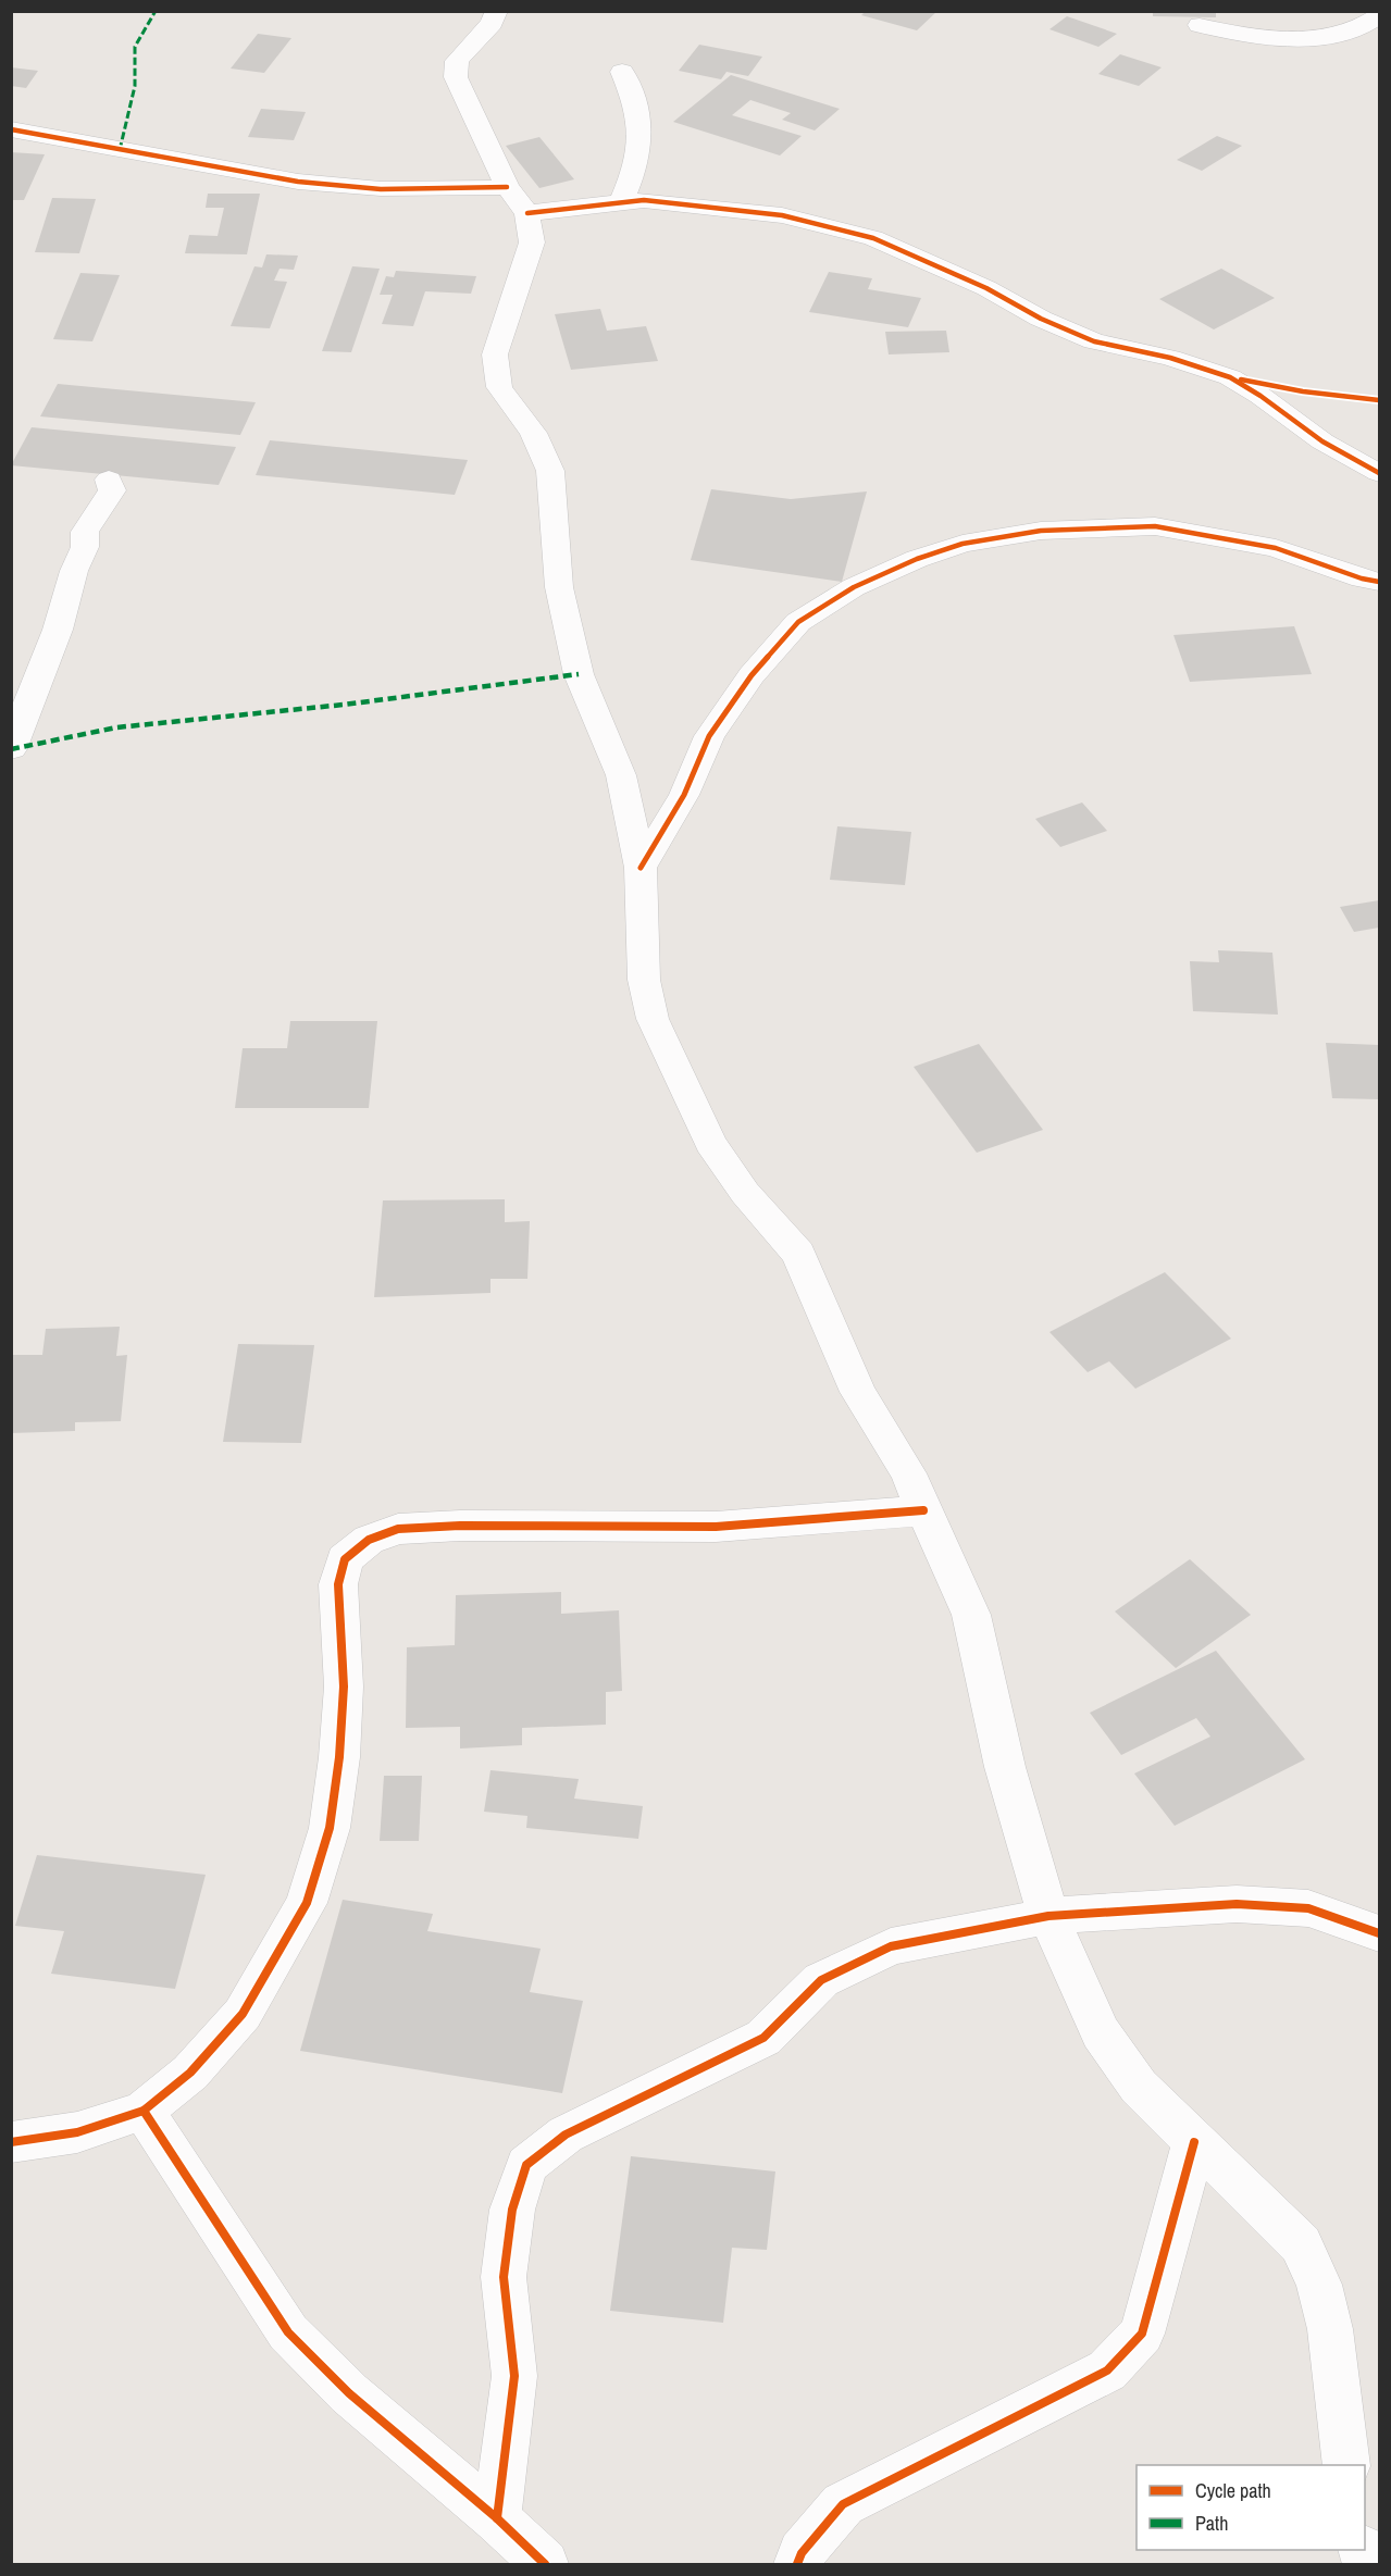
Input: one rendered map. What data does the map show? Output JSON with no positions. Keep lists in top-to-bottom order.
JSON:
{
  "legend": ["Cycle path", "Path"]
}
